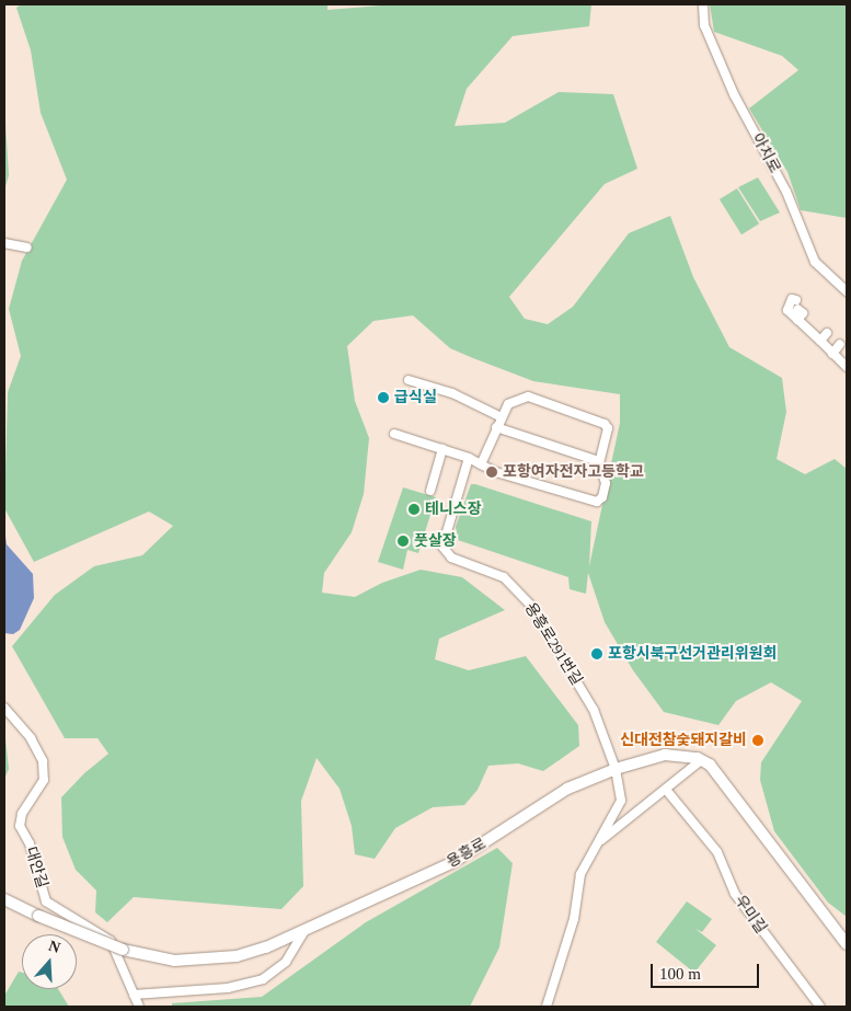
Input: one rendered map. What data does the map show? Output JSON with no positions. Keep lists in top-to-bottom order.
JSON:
{
  "streets": {
    "main road": ["용흥로"],
    "street": [
      "아치로",
      "용흥로291번길",
      "대안길",
      "우미길"
    ]
  },
  "crossings": [
    ["용흥로291번길", "용흥로"]
  ],
  "places": [
    "급식실",
    "포항여자전자고등학교",
    "테니스장",
    "풋살장",
    "포항시북구선거관리위원회",
    "신대전참숯돼지갈비"
  ],
  "scale_bar": "100 m",
  "north": "top"
}
